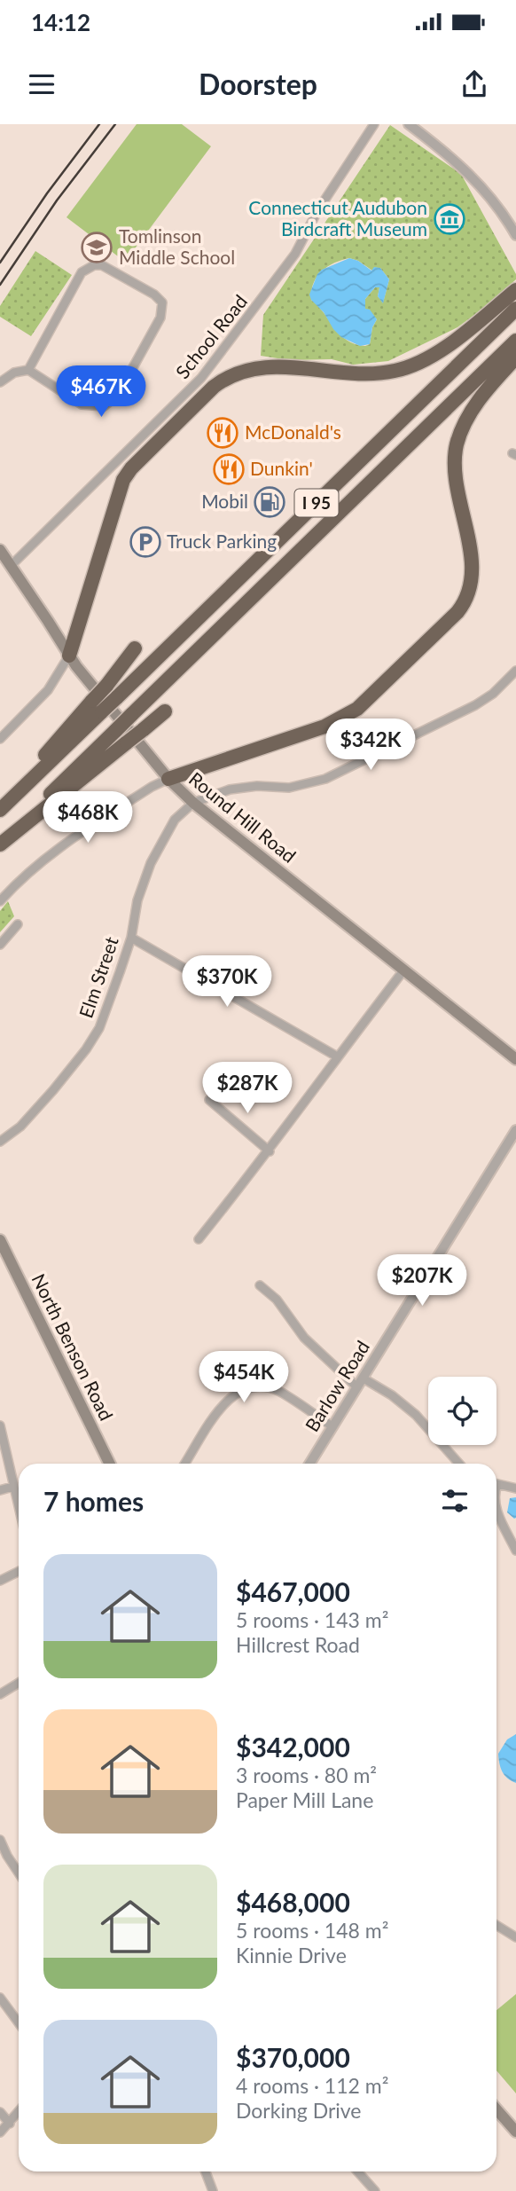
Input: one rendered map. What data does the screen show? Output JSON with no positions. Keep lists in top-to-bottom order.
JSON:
{
  "streets": {
    "highway": ["I 95"],
    "main road": ["Round Hill Road", "North Benson Road"],
    "street": ["School Road", "Elm Street", "Barlow Road"]
  },
  "crossings": [
    ["School Road", "Round Hill Road"],
    ["Round Hill Road", "Elm Street"]
  ],
  "places": {
    "museum": ["Connecticut Audubon Birdcraft Museum"],
    "school or university": ["Tomlinson Middle School"],
    "restaurant": ["McDonald's", "Dunkin'"],
    "fuel station": ["Mobil"],
    "parking": ["Truck Parking"]
  },
  "page": {
    "status": "14:12",
    "header": "Doorstep",
    "price": [
      "$467K",
      "$342K",
      "$468K",
      "$370K",
      "$287K",
      "$207K",
      "$454K"
    ],
    "heading": "7 homes",
    "list": [
      {
        "name": "$467,000",
        "note": "5 rooms · 143 m² · Hillcrest Road"
      },
      {
        "name": "$342,000",
        "note": "3 rooms · 80 m² · Paper Mill Lane"
      },
      {
        "name": "$468,000",
        "note": "5 rooms · 148 m² · Kinnie Drive"
      },
      {
        "name": "$370,000",
        "note": "4 rooms · 112 m² · Dorking Drive"
      }
    ]
  }
}
